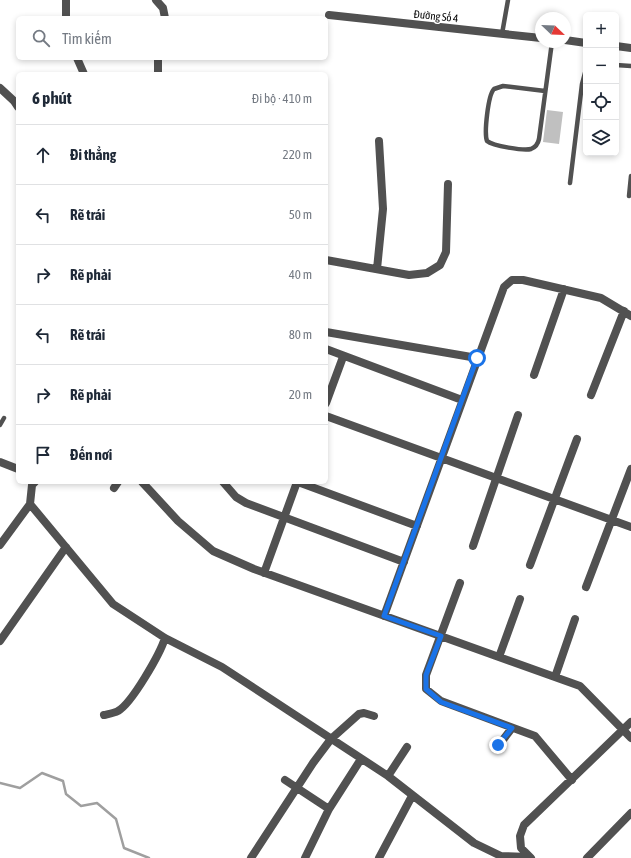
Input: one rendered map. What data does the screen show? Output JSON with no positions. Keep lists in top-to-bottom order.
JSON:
{
  "streets": {
    "street": ["Đường Số 4"]
  },
  "north": "bottom right",
  "page": {
    "map_buttons": ["+", "−"],
    "search": "Tìm kiếm",
    "heading": ["6 phút", "Đi bộ · 410 m"],
    "list": [
      ["Đi thẳng", "220 m"],
      ["Rẽ trái", "50 m"],
      ["Rẽ phải", "40 m"],
      ["Rẽ trái", "80 m"],
      ["Rẽ phải", "20 m"],
      "Đến nơi"
    ]
  }
}
